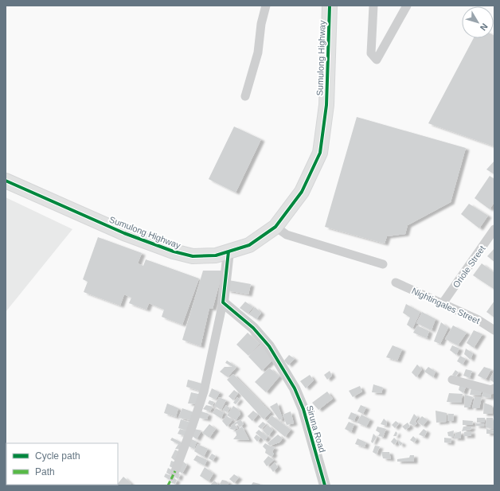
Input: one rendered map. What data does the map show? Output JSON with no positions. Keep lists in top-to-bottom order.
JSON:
{
  "streets": {
    "main road": ["Sumulong Highway"],
    "street": ["Oriole Street", "Nightingales Street", "Siruna Road"]
  },
  "crossings": [
    ["Oriole Street", "Nightingales Street"]
  ],
  "legend": ["Cycle path", "Path"],
  "north": "bottom right"
}
